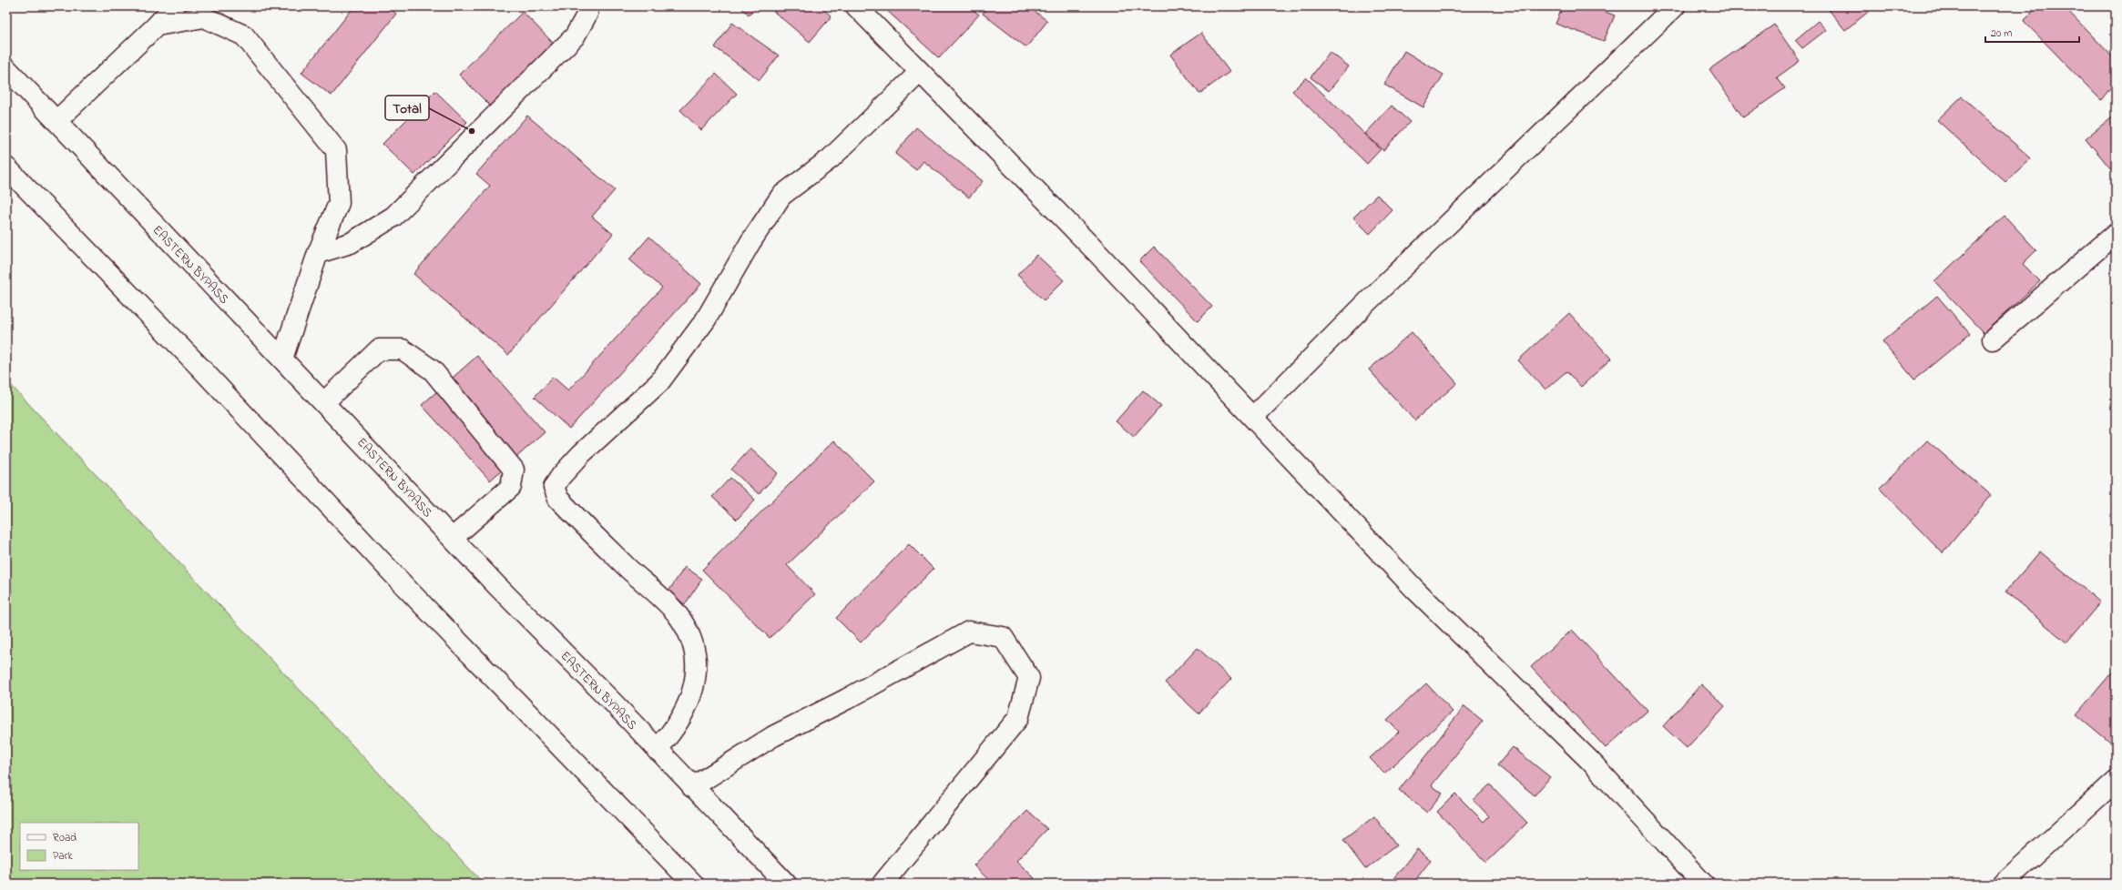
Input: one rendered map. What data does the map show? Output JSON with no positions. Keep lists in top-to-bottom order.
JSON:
{
  "streets": {
    "street": ["EASTERN BYPASS"]
  },
  "places": ["Total"],
  "legend": ["Road", "Park"],
  "scale_bar": "20 m"
}
